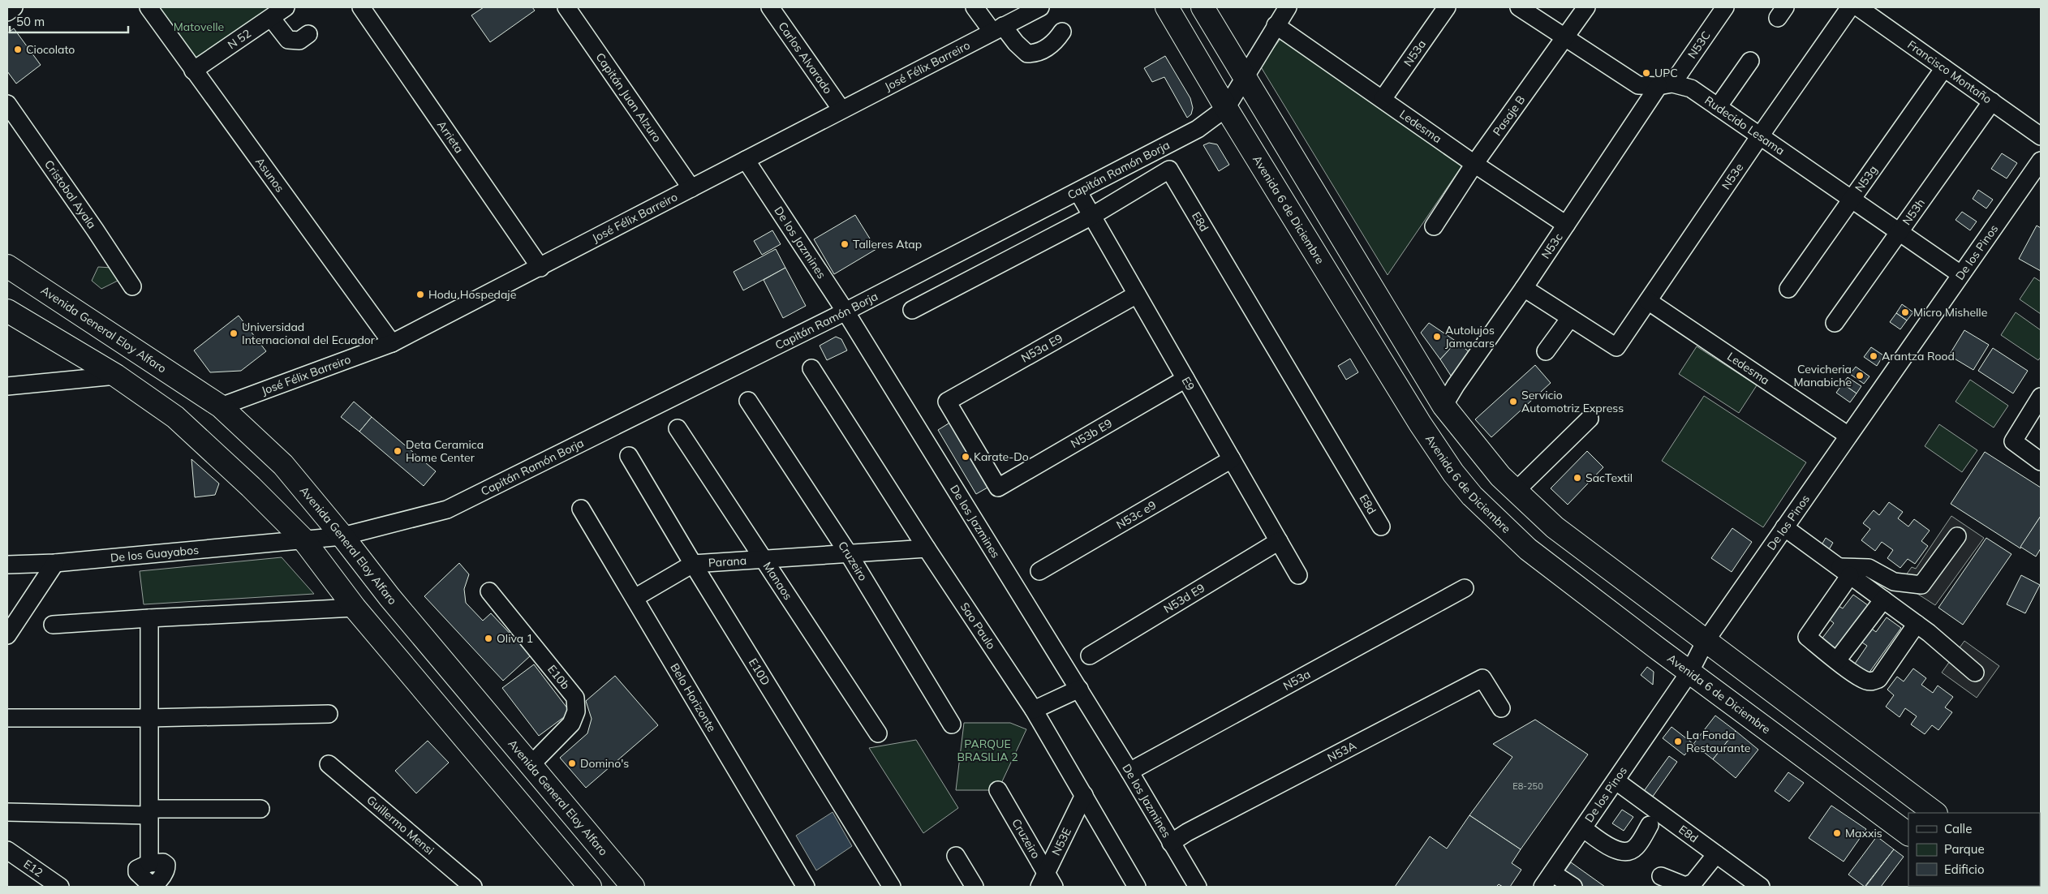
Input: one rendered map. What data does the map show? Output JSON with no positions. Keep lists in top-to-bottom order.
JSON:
{
  "streets": {
    "main road": ["Avenida 6 de Diciembre", "Avenida General Eloy Alfaro"],
    "street": [
      "N 52",
      "N53C",
      "N53a",
      "Carlos Alvarado",
      "José Félix Barreiro",
      "Francisco Montaño",
      "Capitán Juan Alzuro",
      "Pasaje B",
      "Ledesma",
      "Rudecido Lesama",
      "Arrieta",
      "Capitán Ramón Borja",
      "Asunos",
      "N53e",
      "N53g",
      "Cristobal Ayala",
      "N53h",
      "E8d",
      "De los Jazmines",
      "N53c",
      "De los Pinos",
      "N53a E9",
      "E9",
      "N53b E9",
      "N53c e9",
      "De los Guayabos",
      "Parana",
      "Cruzeiro",
      "Manaos",
      "N53d E9",
      "Sao Paulo",
      "E10D",
      "E10b",
      "Belo Horizonte",
      "N53A",
      "Guillermo Mensi",
      "N53E",
      "E12"
    ]
  },
  "crossings": [
    ["N 52", "Asunos"],
    ["N53C", "Rudecido Lesama"],
    ["N53C", "N53c"],
    ["N53a", "Ledesma"],
    ["N53a", "De los Jazmines"],
    ["Carlos Alvarado", "José Félix Barreiro"],
    ["José Félix Barreiro", "Capitán Juan Alzuro"],
    ["José Félix Barreiro", "Arrieta"],
    ["José Félix Barreiro", "Asunos"],
    ["José Félix Barreiro", "De los Jazmines"],
    ["José Félix Barreiro", "Avenida General Eloy Alfaro"],
    ["Francisco Montaño", "N53g"],
    ["Francisco Montaño", "N53h"],
    ["Pasaje B", "Ledesma"],
    ["Pasaje B", "Rudecido Lesama"],
    ["Ledesma", "Capitán Ramón Borja"],
    ["Ledesma", "N53e"],
    ["Ledesma", "N53c"],
    ["Ledesma", "De los Pinos"],
    ["Rudecido Lesama", "N53e"],
    ["Rudecido Lesama", "N53g"],
    ["Rudecido Lesama", "N53h"],
    ["Rudecido Lesama", "N53c"],
    ["Rudecido Lesama", "De los Pinos"],
    ["Capitán Ramón Borja", "Avenida 6 de Diciembre"],
    ["Capitán Ramón Borja", "De los Jazmines"],
    ["Capitán Ramón Borja", "Avenida General Eloy Alfaro"],
    ["Capitán Ramón Borja", "E9"],
    ["Capitán Ramón Borja", "De los Guayabos"],
    ["Avenida 6 de Diciembre", "De los Pinos"],
    ["E8d", "De los Pinos"],
    ["E8d", "E9"],
    ["De los Jazmines", "N53A"],
    ["Avenida General Eloy Alfaro", "E10b"],
    ["N53a E9", "E9"],
    ["N53a E9", "N53b E9"],
    ["E9", "N53b E9"],
    ["E9", "N53c e9"],
    ["E9", "N53d E9"],
    ["Parana", "Cruzeiro"],
    ["Parana", "Manaos"],
    ["Parana", "Sao Paulo"],
    ["Parana", "E10D"],
    ["Parana", "Belo Horizonte"],
    ["Cruzeiro", "N53E"],
    ["Sao Paulo", "N53E"]
  ],
  "parks": ["Matovelle", "PARQUE BRASILIA 2"],
  "places": [
    "Ciocolato",
    "UPC",
    "Talleres Atap",
    "Hodu Hospedaje",
    "Micro Mishelle",
    "Universidad Internacional del Ecuador",
    "Autolujos Jamacars",
    "Arantza Rood",
    "Cevicheria Manabiche",
    "Servicio Automotriz Express",
    "Deta Ceramica Home Center",
    "Karate-Do",
    "SacTextil",
    "Oliva 1",
    "La Fonda Restaurante",
    "Domino's",
    "Maxxis"
  ],
  "house_numbers": ["E8-250"],
  "legend": ["Calle", "Parque", "Edificio"],
  "scale_bar": "50 m"
}
